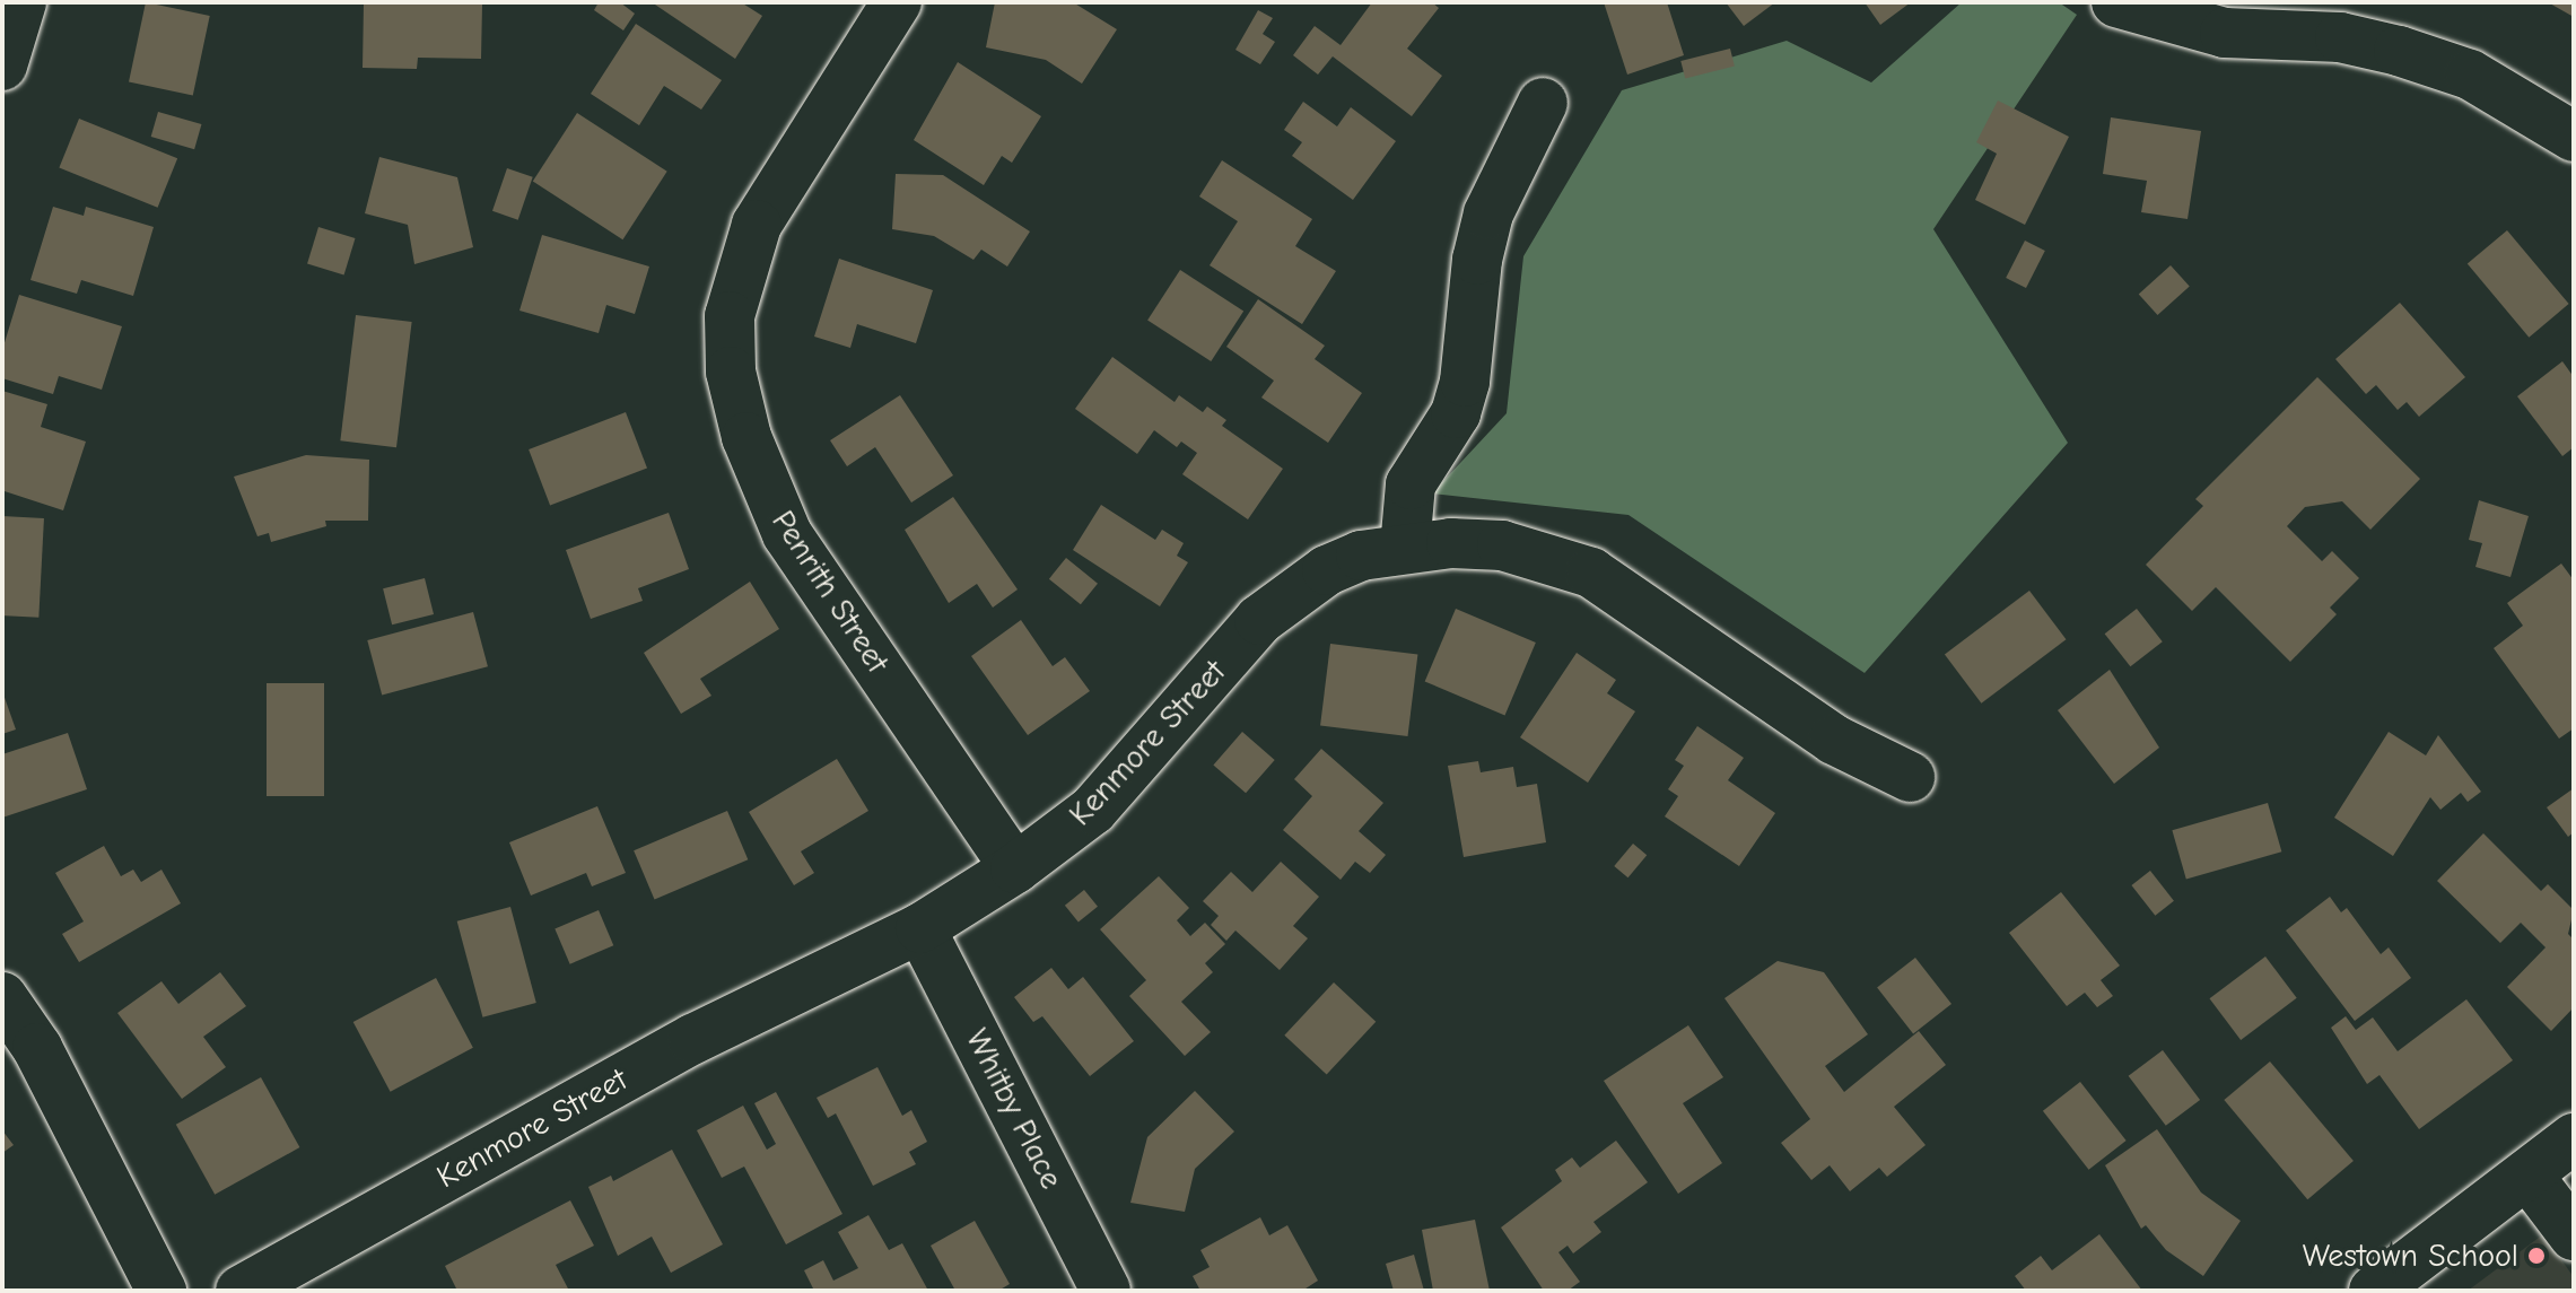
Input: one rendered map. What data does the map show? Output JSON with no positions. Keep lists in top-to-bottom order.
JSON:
{
  "streets": {
    "street": ["Penrith Street", "Kenmore Street", "Whitby Place"]
  },
  "crossings": [
    ["Penrith Street", "Kenmore Street"],
    ["Kenmore Street", "Whitby Place"]
  ],
  "places": ["Westown School"]
}
